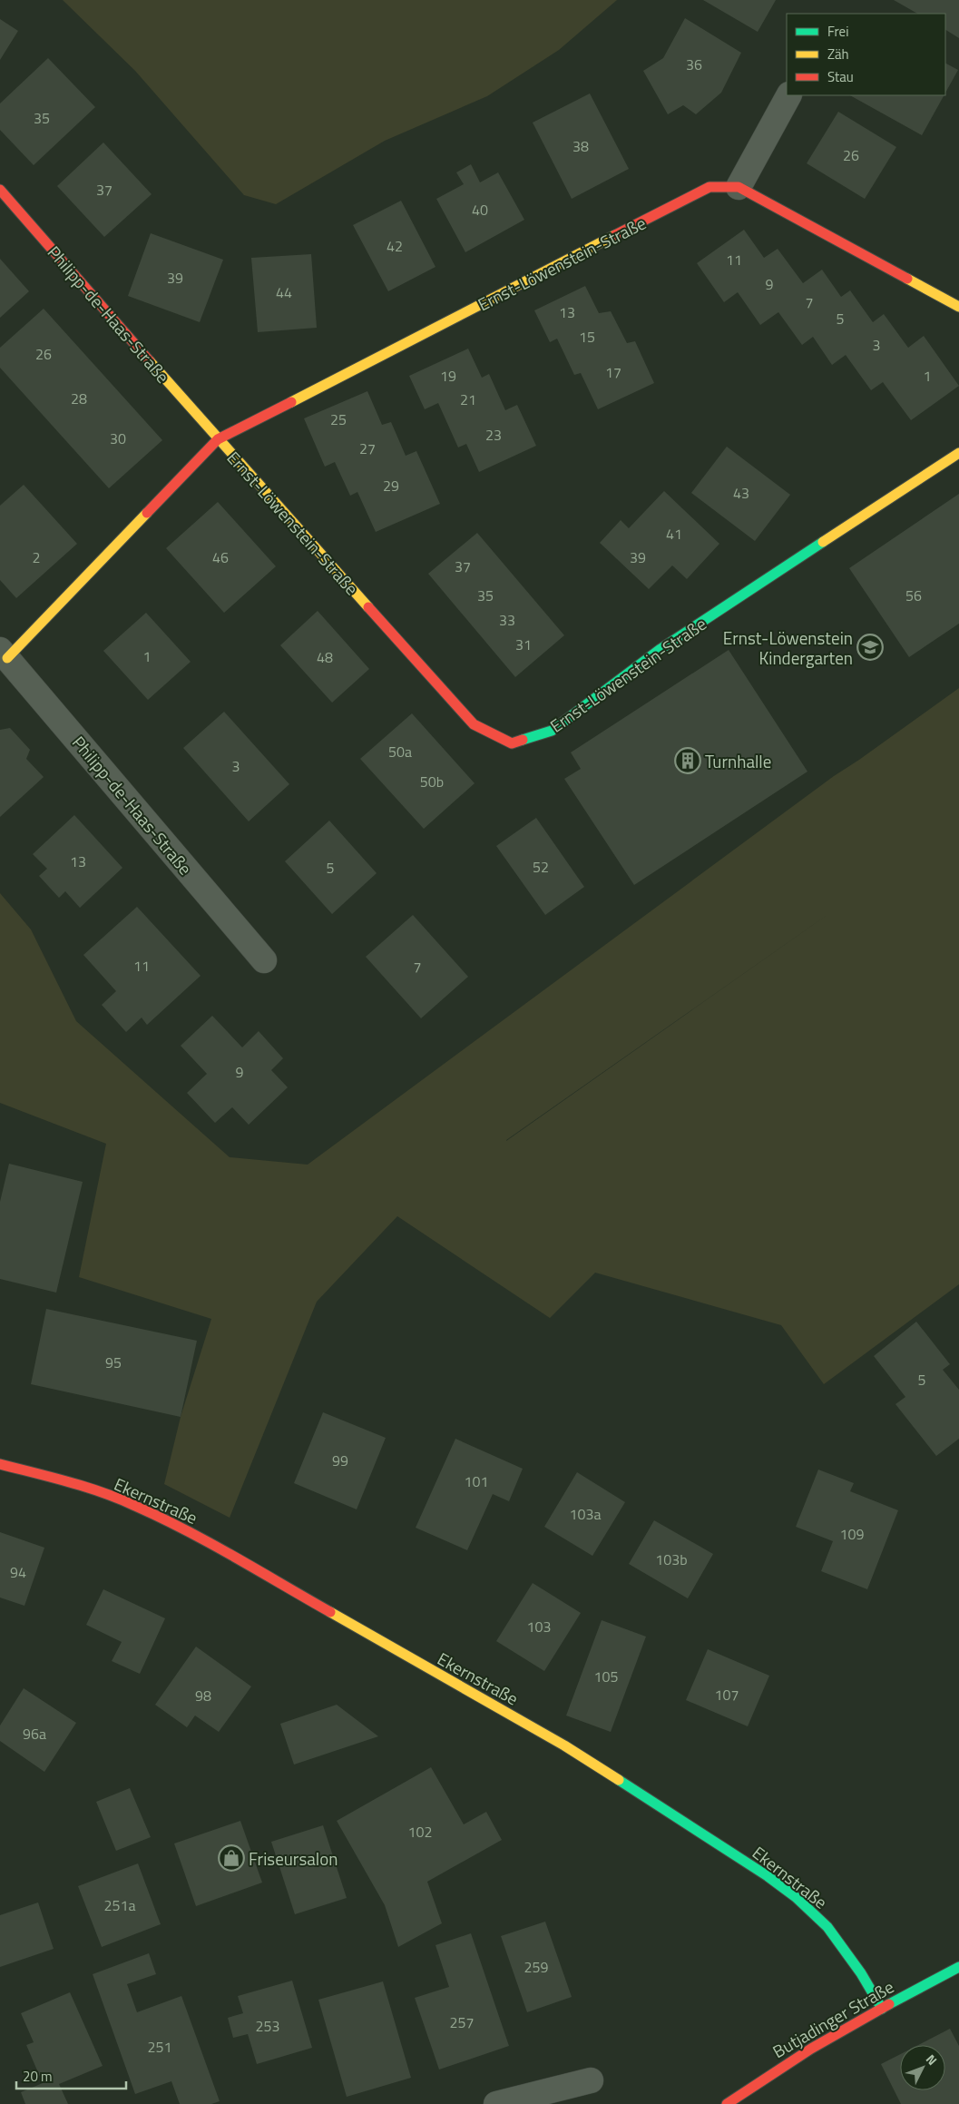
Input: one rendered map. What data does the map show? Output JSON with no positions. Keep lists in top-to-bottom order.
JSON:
{
  "streets": {
    "street": [
      "Ernst-Löwenstein-Straße",
      "Philipp-de-Haas-Straße",
      "Ekernstraße",
      "Butjadinger Straße"
    ]
  },
  "crossings": [
    ["Ernst-Löwenstein-Straße", "Philipp-de-Haas-Straße"],
    ["Ekernstraße", "Butjadinger Straße"]
  ],
  "places": {
    "school or university": ["Ernst-Löwenstein Kindergarten"],
    "building": ["Turnhalle"],
    "shop": ["Friseursalon"]
  },
  "house_numbers": [
    "36",
    "35",
    "38",
    "26",
    "37",
    "40",
    "42",
    "11",
    "39",
    "9",
    "44",
    "7",
    "13",
    "5",
    "15",
    "3",
    "26",
    "17",
    "19",
    "1",
    "28",
    "21",
    "25",
    "23",
    "30",
    "27",
    "29",
    "43",
    "41",
    "2",
    "46",
    "39",
    "37",
    "35",
    "56",
    "33",
    "31",
    "1",
    "48",
    "50a",
    "3",
    "50b",
    "13",
    "52",
    "5",
    "11",
    "7",
    "9",
    "95",
    "5",
    "99",
    "101",
    "103a",
    "109",
    "103b",
    "94",
    "103",
    "105",
    "107",
    "98",
    "96a",
    "102",
    "251a",
    "259",
    "257",
    "253",
    "251"
  ],
  "legend": ["Frei", "Zäh", "Stau"],
  "scale_bar": "20 m",
  "north": "top right"
}
